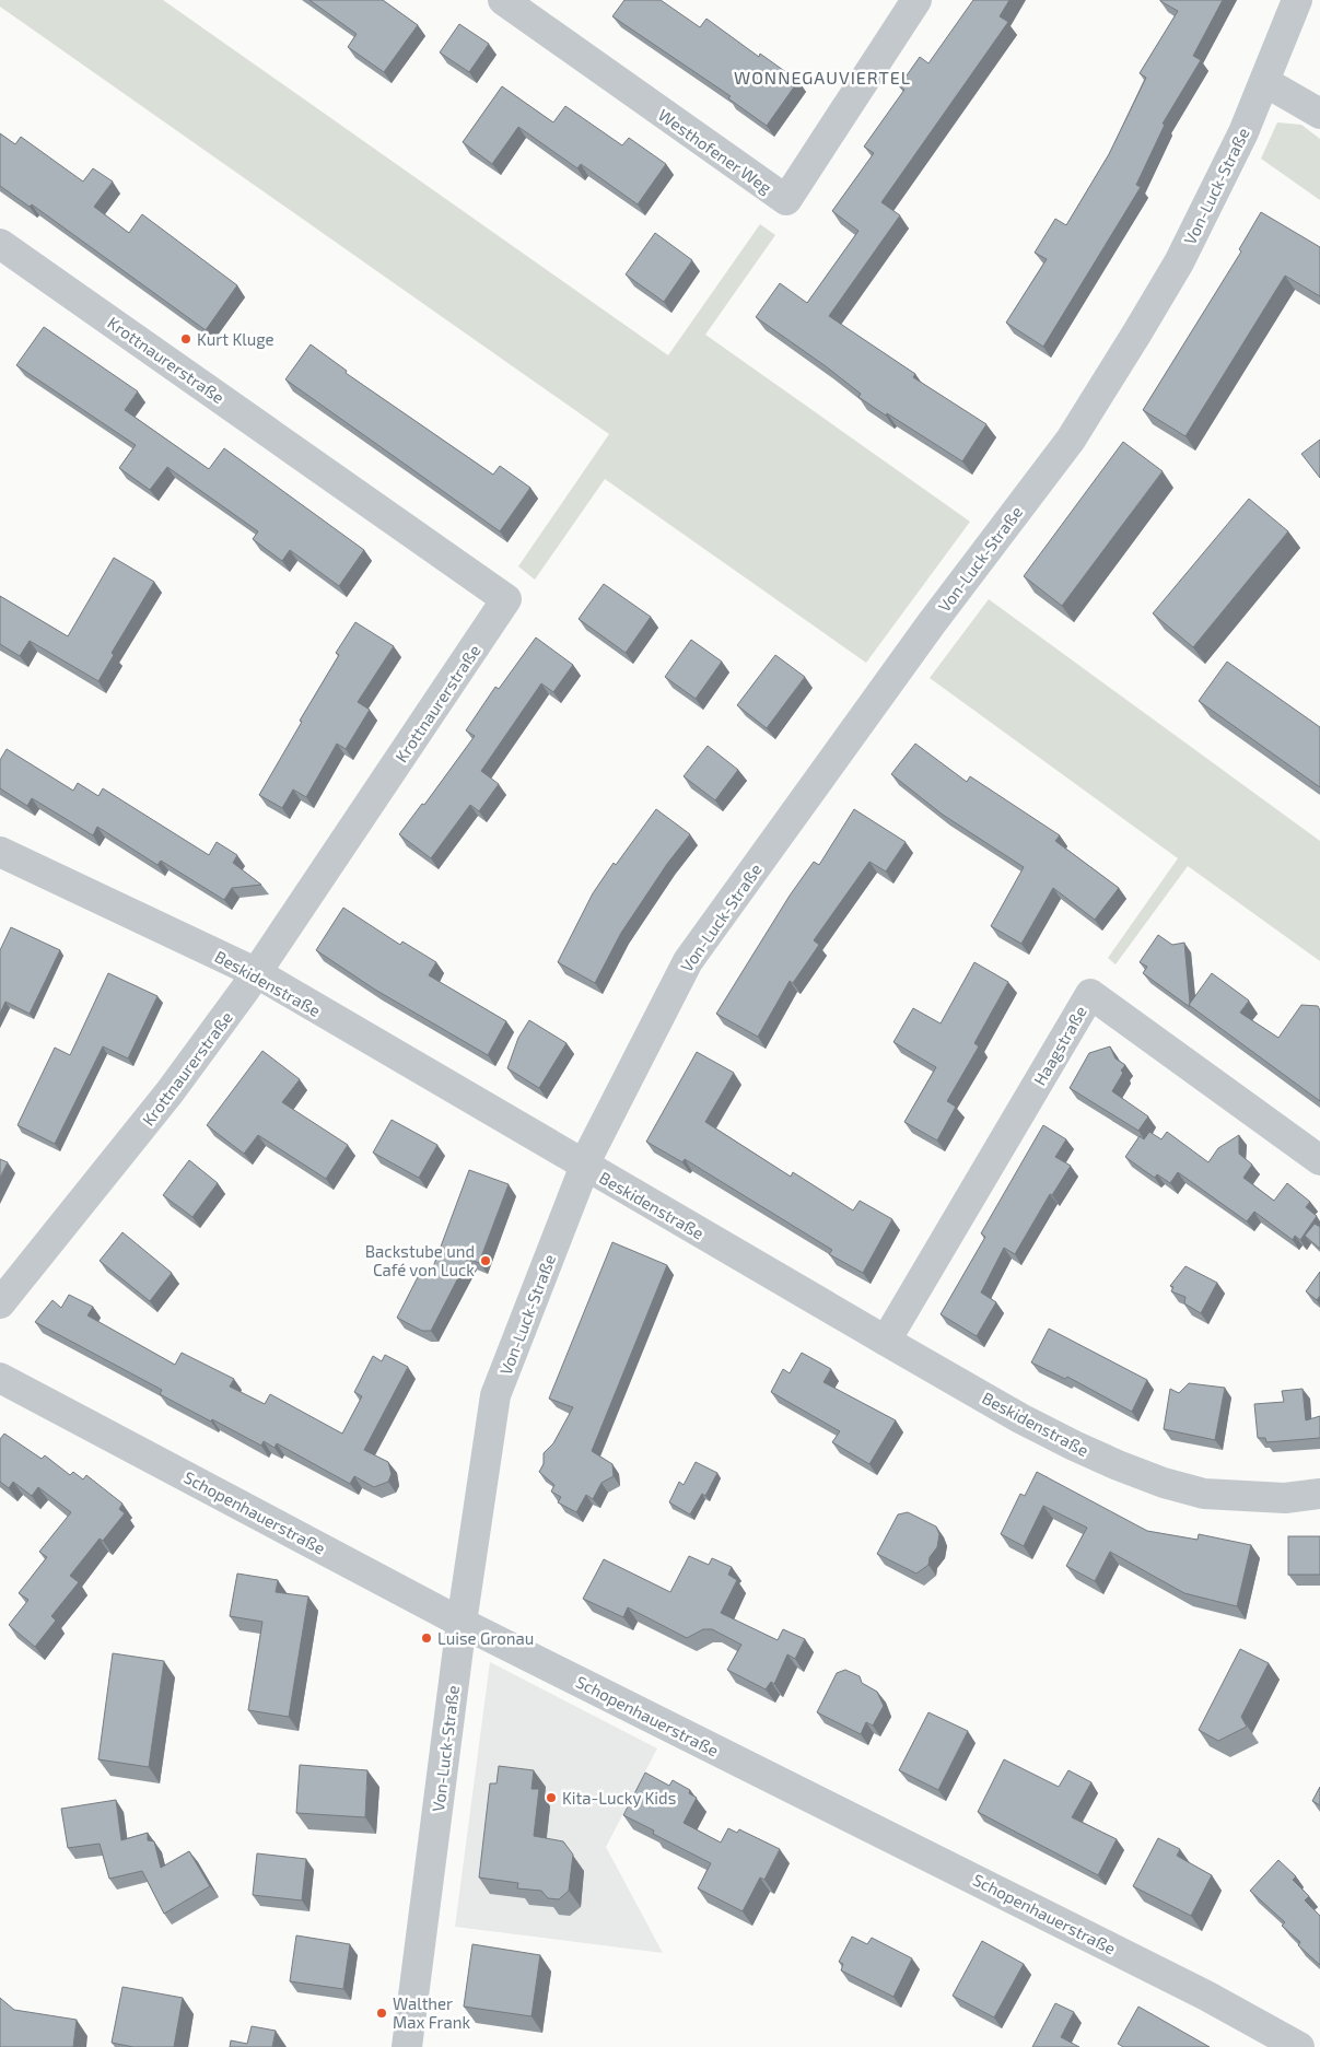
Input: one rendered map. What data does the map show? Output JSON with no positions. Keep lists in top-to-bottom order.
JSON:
{
  "streets": {
    "street": [
      "Westhofener Weg",
      "Von-Luck-Straße",
      "Krottnaurerstraße",
      "Beskidenstraße",
      "Haagstraße",
      "Schopenhauerstraße"
    ]
  },
  "crossings": [
    ["Von-Luck-Straße", "Beskidenstraße"],
    ["Von-Luck-Straße", "Schopenhauerstraße"],
    ["Krottnaurerstraße", "Beskidenstraße"],
    ["Beskidenstraße", "Haagstraße"]
  ],
  "districts": ["WONNEGAUVIERTEL"],
  "places": [
    "Kurt Kluge",
    "Backstube und Café von Luck",
    "Luise Gronau",
    "Kita-Lucky Kids",
    "Walther Max Frank"
  ]
}
